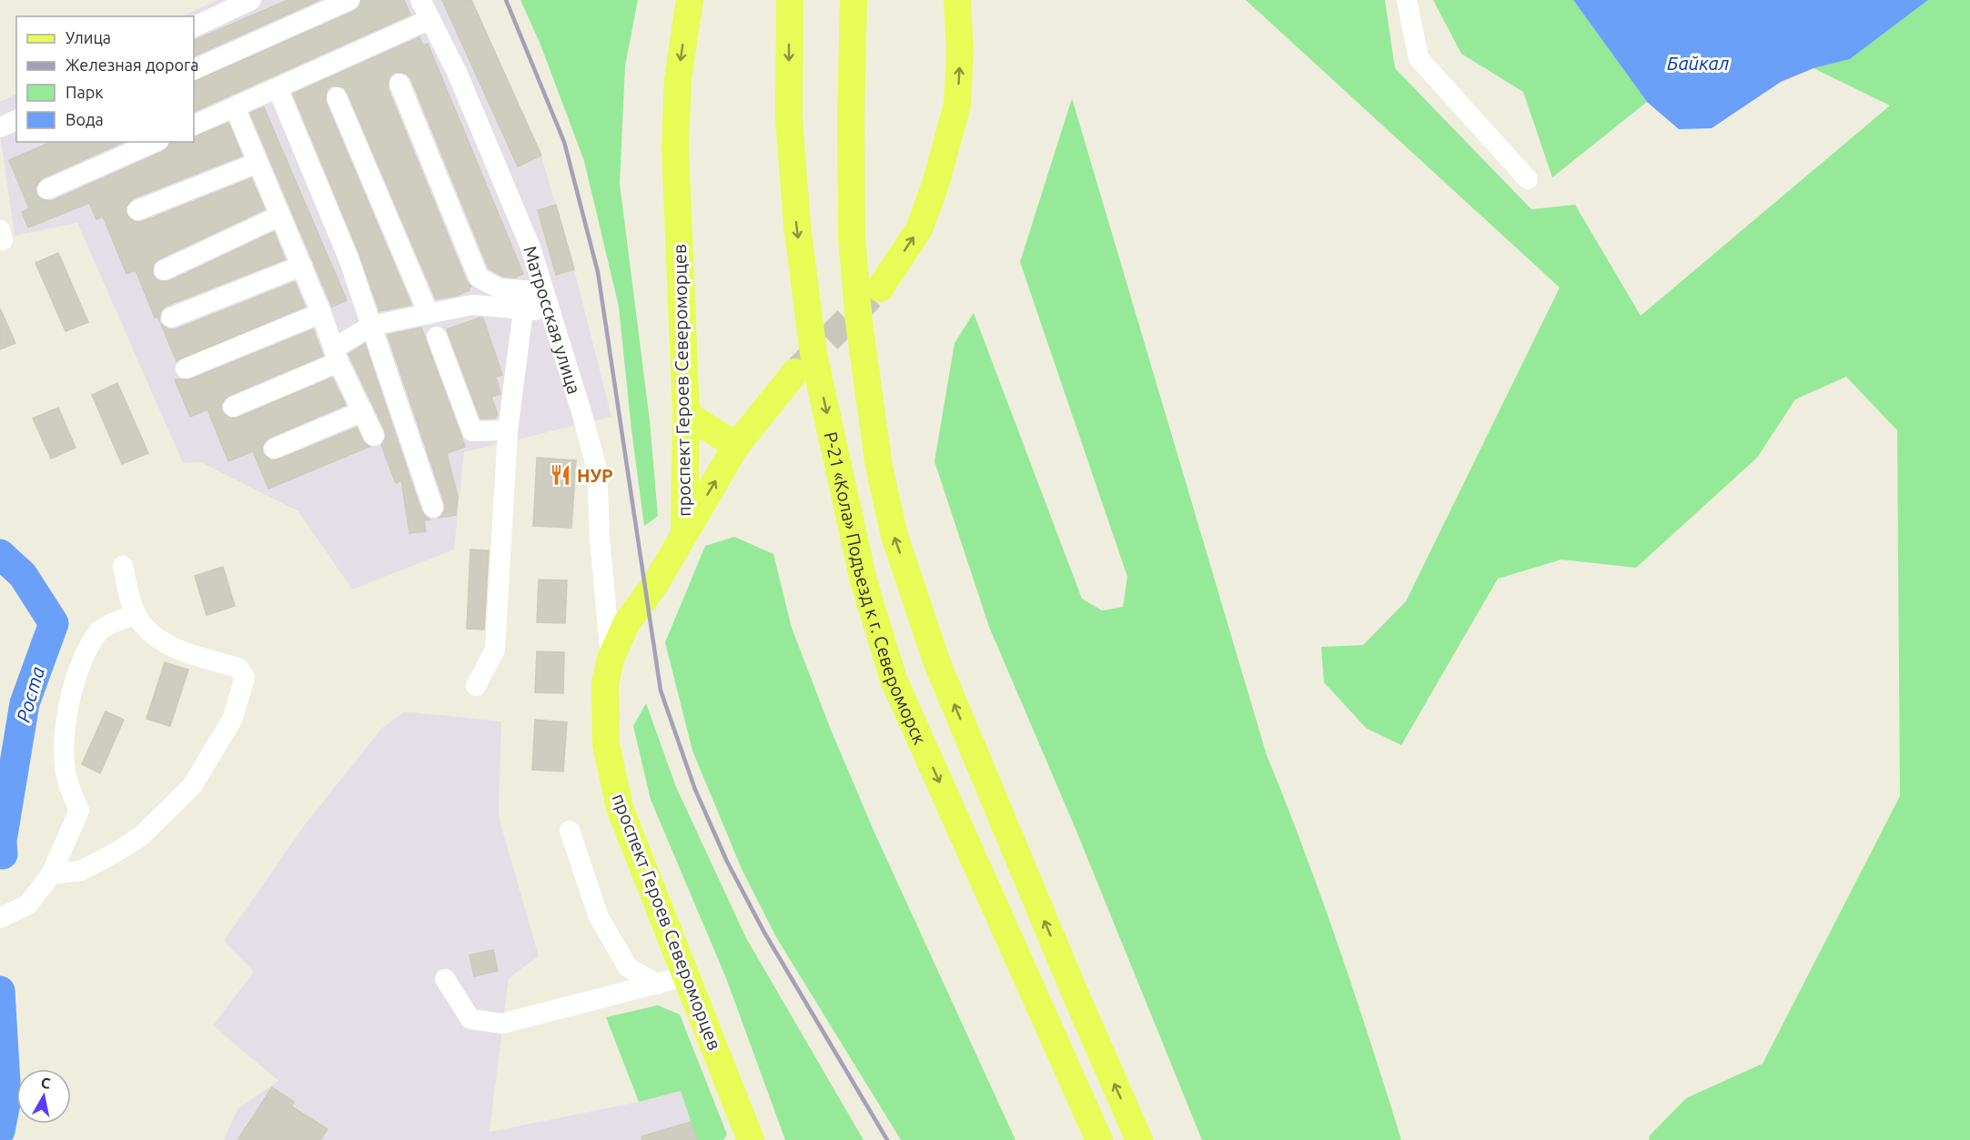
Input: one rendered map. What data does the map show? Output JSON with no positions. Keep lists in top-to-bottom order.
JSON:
{
  "streets": {
    "main road": ["проспект Героев Североморцев", "Р-21 «Кола» Подъезд к г. Североморск"],
    "street": ["Матросская улица"]
  },
  "crossings": [
    ["Матросская улица", "проспект Героев Североморцев"]
  ],
  "water": ["Байкал", "Роста"],
  "places": {
    "restaurant": ["НУР"]
  },
  "legend": [
    "Улица",
    "Железная дорога",
    "Парк",
    "Вода"
  ],
  "north": "top"
}
